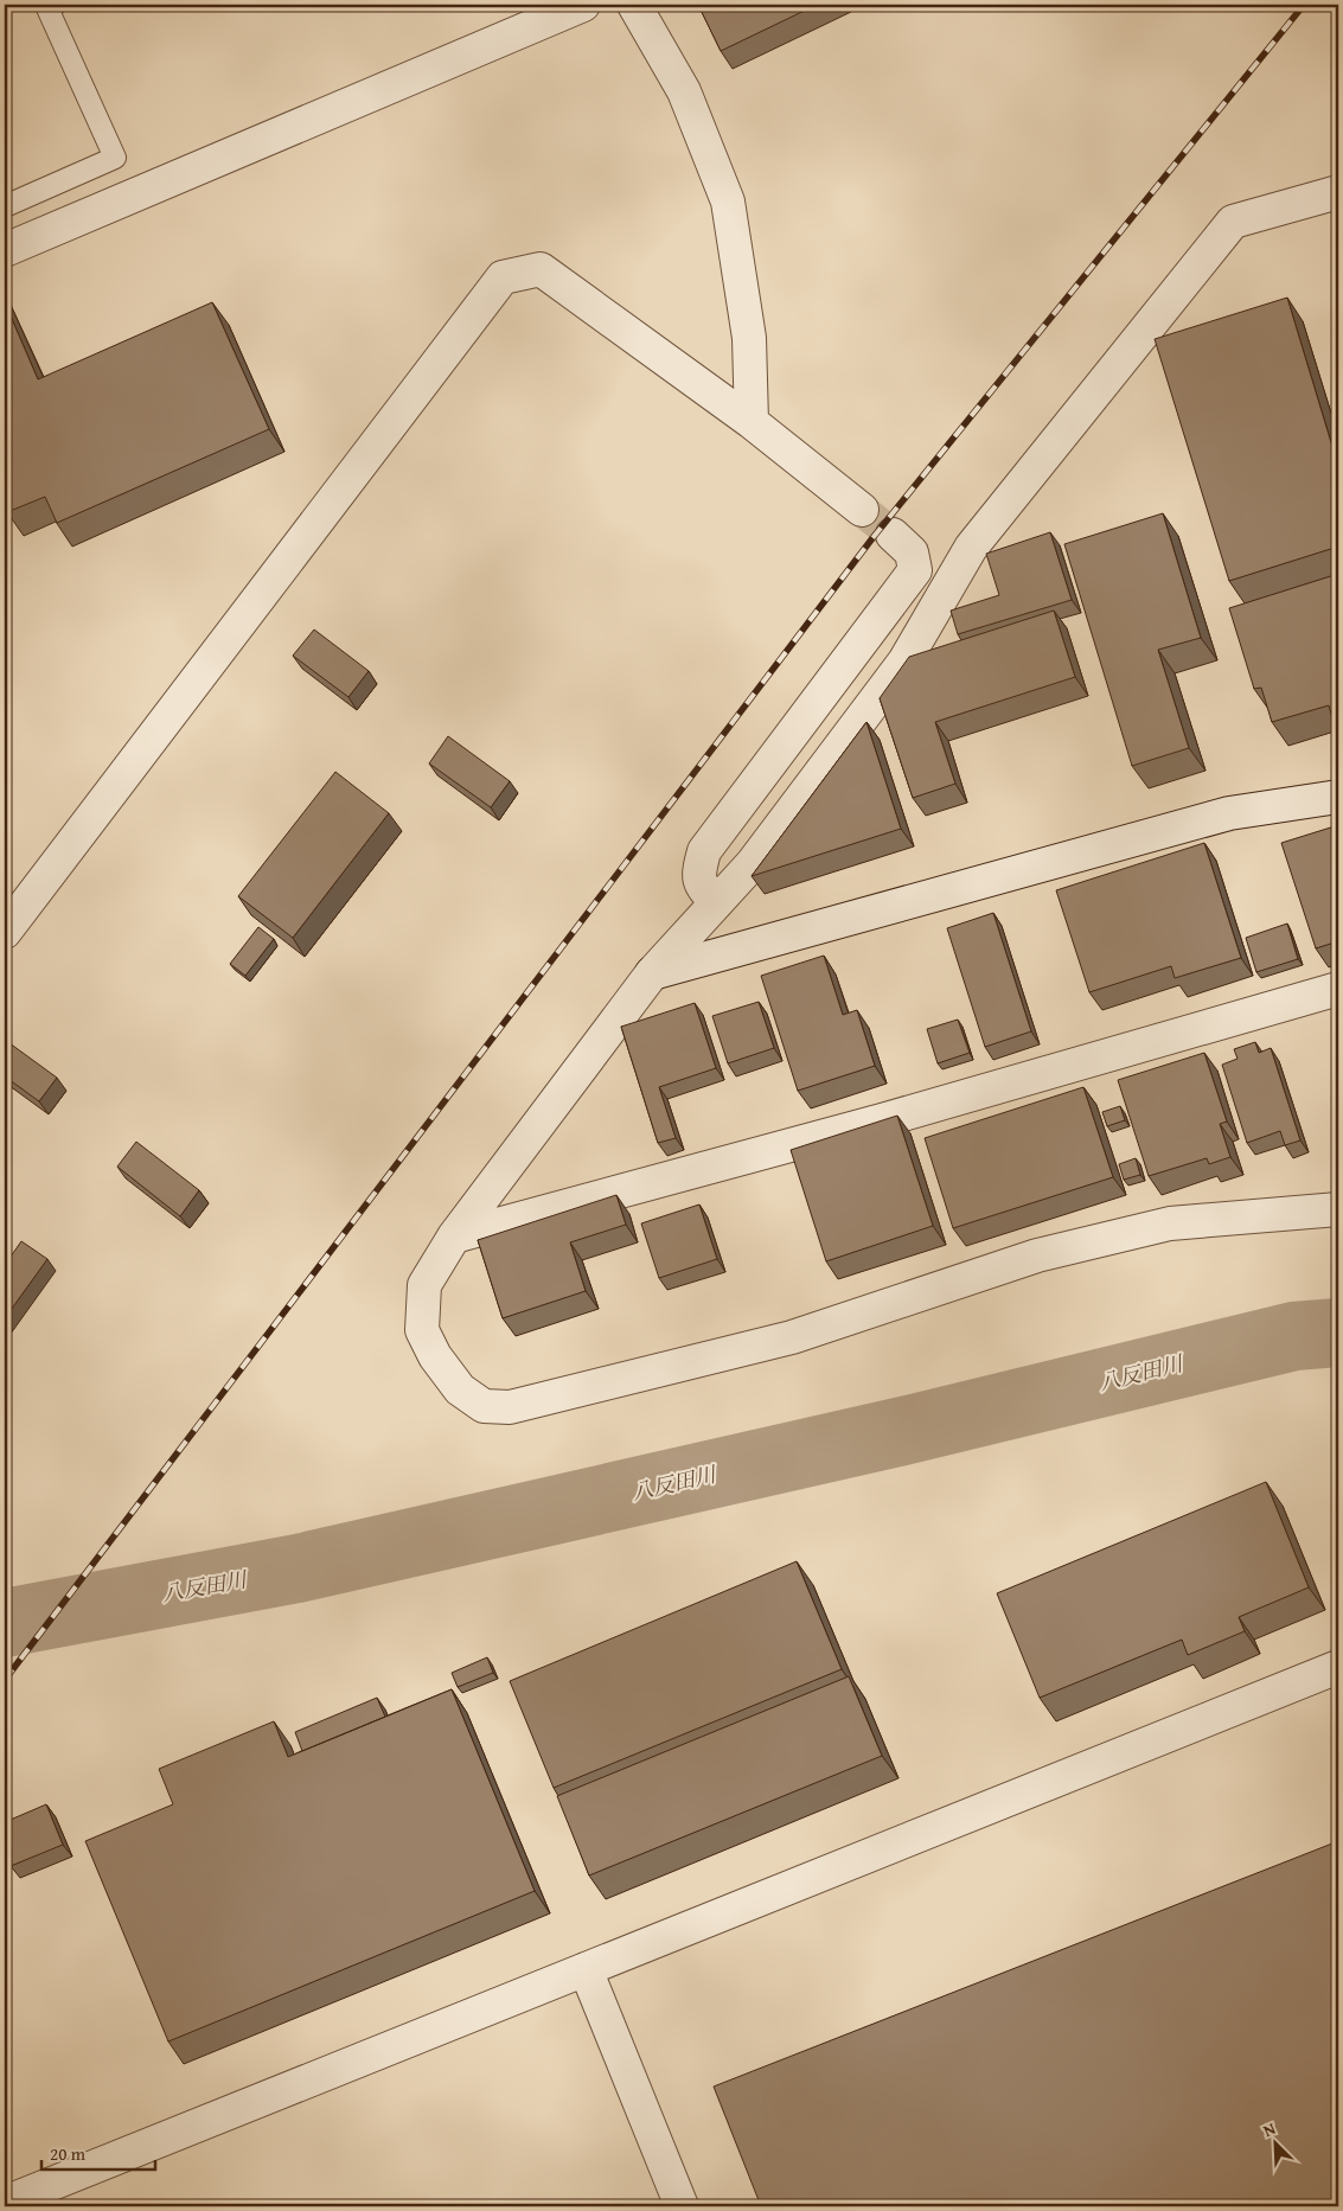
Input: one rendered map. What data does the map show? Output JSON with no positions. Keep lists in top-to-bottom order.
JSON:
{
  "water": ["八反田川"],
  "scale_bar": "20 m",
  "north": "top left"
}
